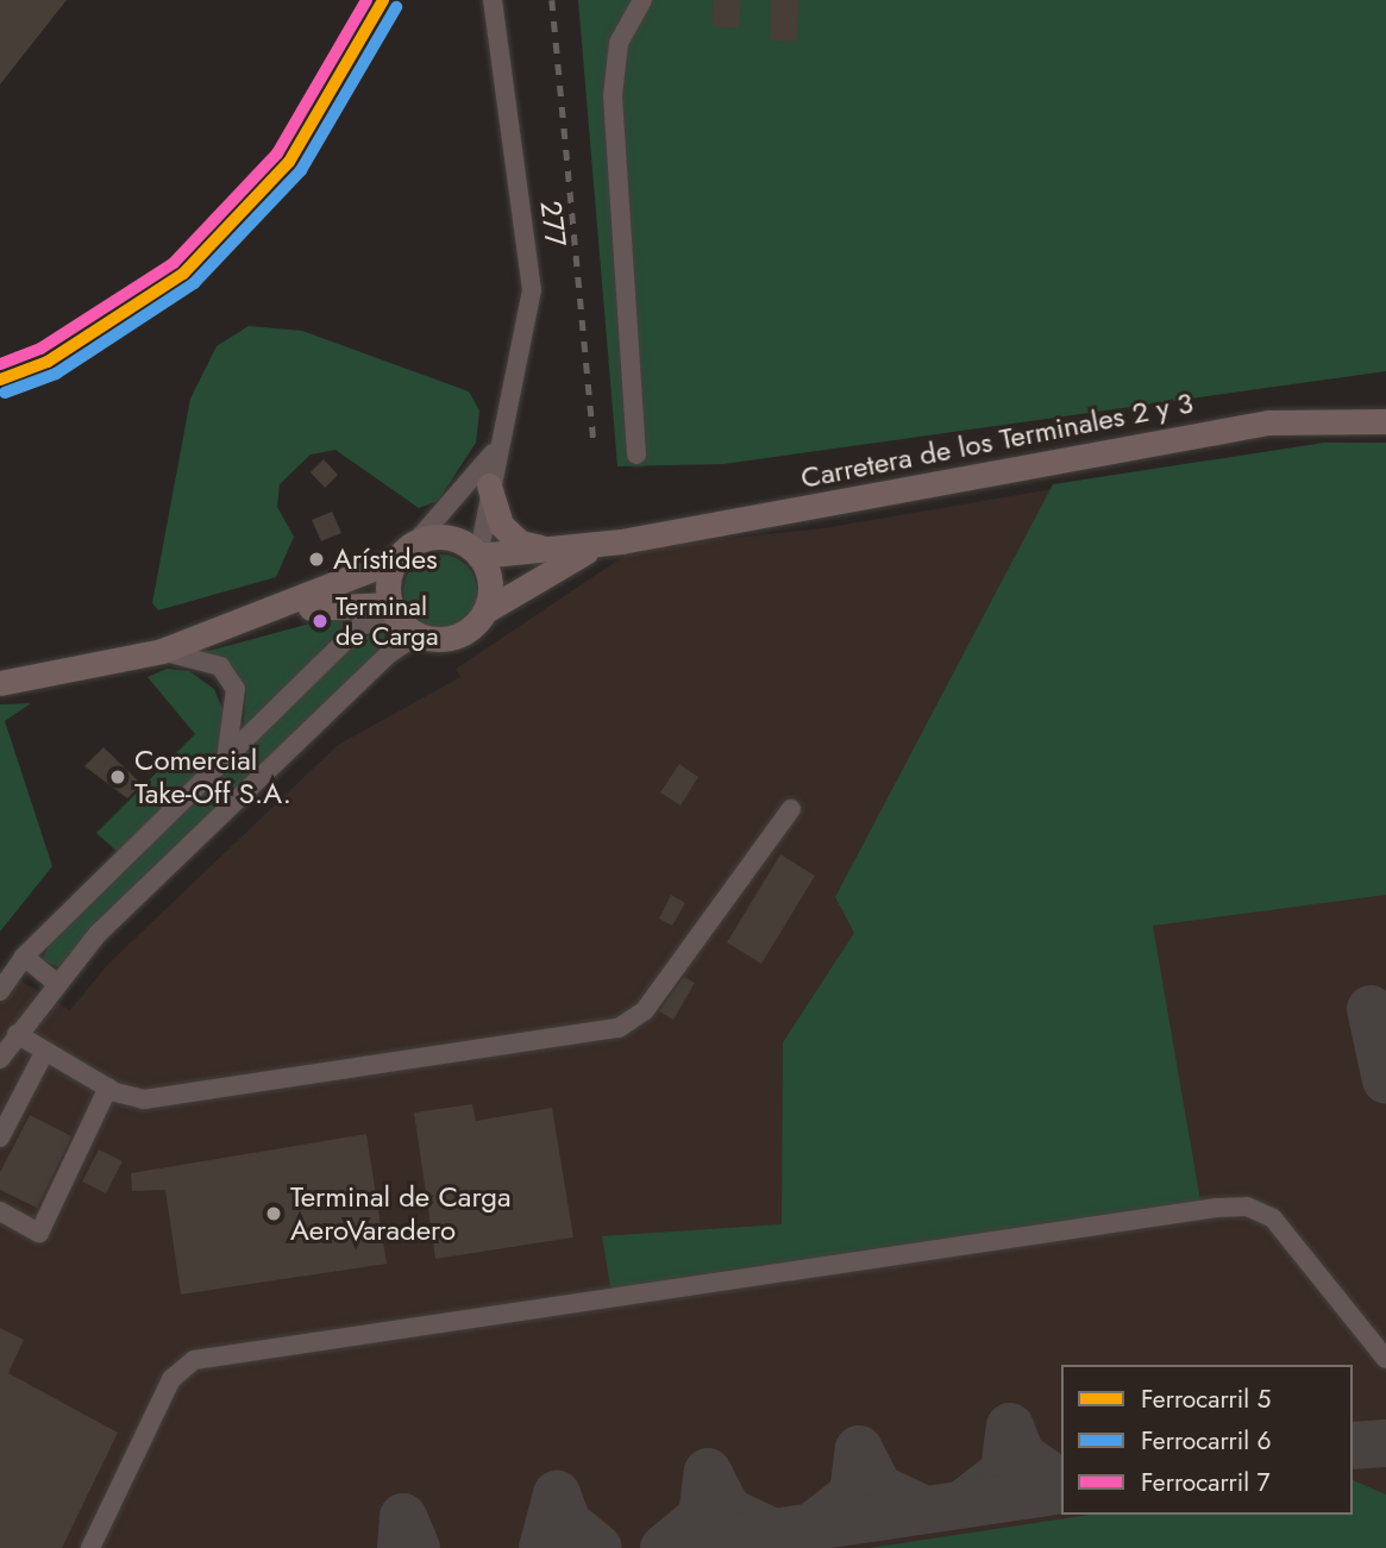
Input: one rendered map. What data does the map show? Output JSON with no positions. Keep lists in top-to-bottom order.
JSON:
{
  "streets": {
    "main road": ["Carretera de los Terminales 2 y 3"],
    "street": ["277"]
  },
  "crossings": [
    ["277", "Carretera de los Terminales 2 y 3"]
  ],
  "places": [
    "Arístides",
    "Terminal de Carga",
    "Comercial Take-Off S.A.",
    "Terminal de Carga AeroVaradero"
  ],
  "lines": ["rail line 5", "rail line 7", "rail line 6"],
  "legend": ["Ferrocarril 5", "Ferrocarril 6", "Ferrocarril 7"]
}
